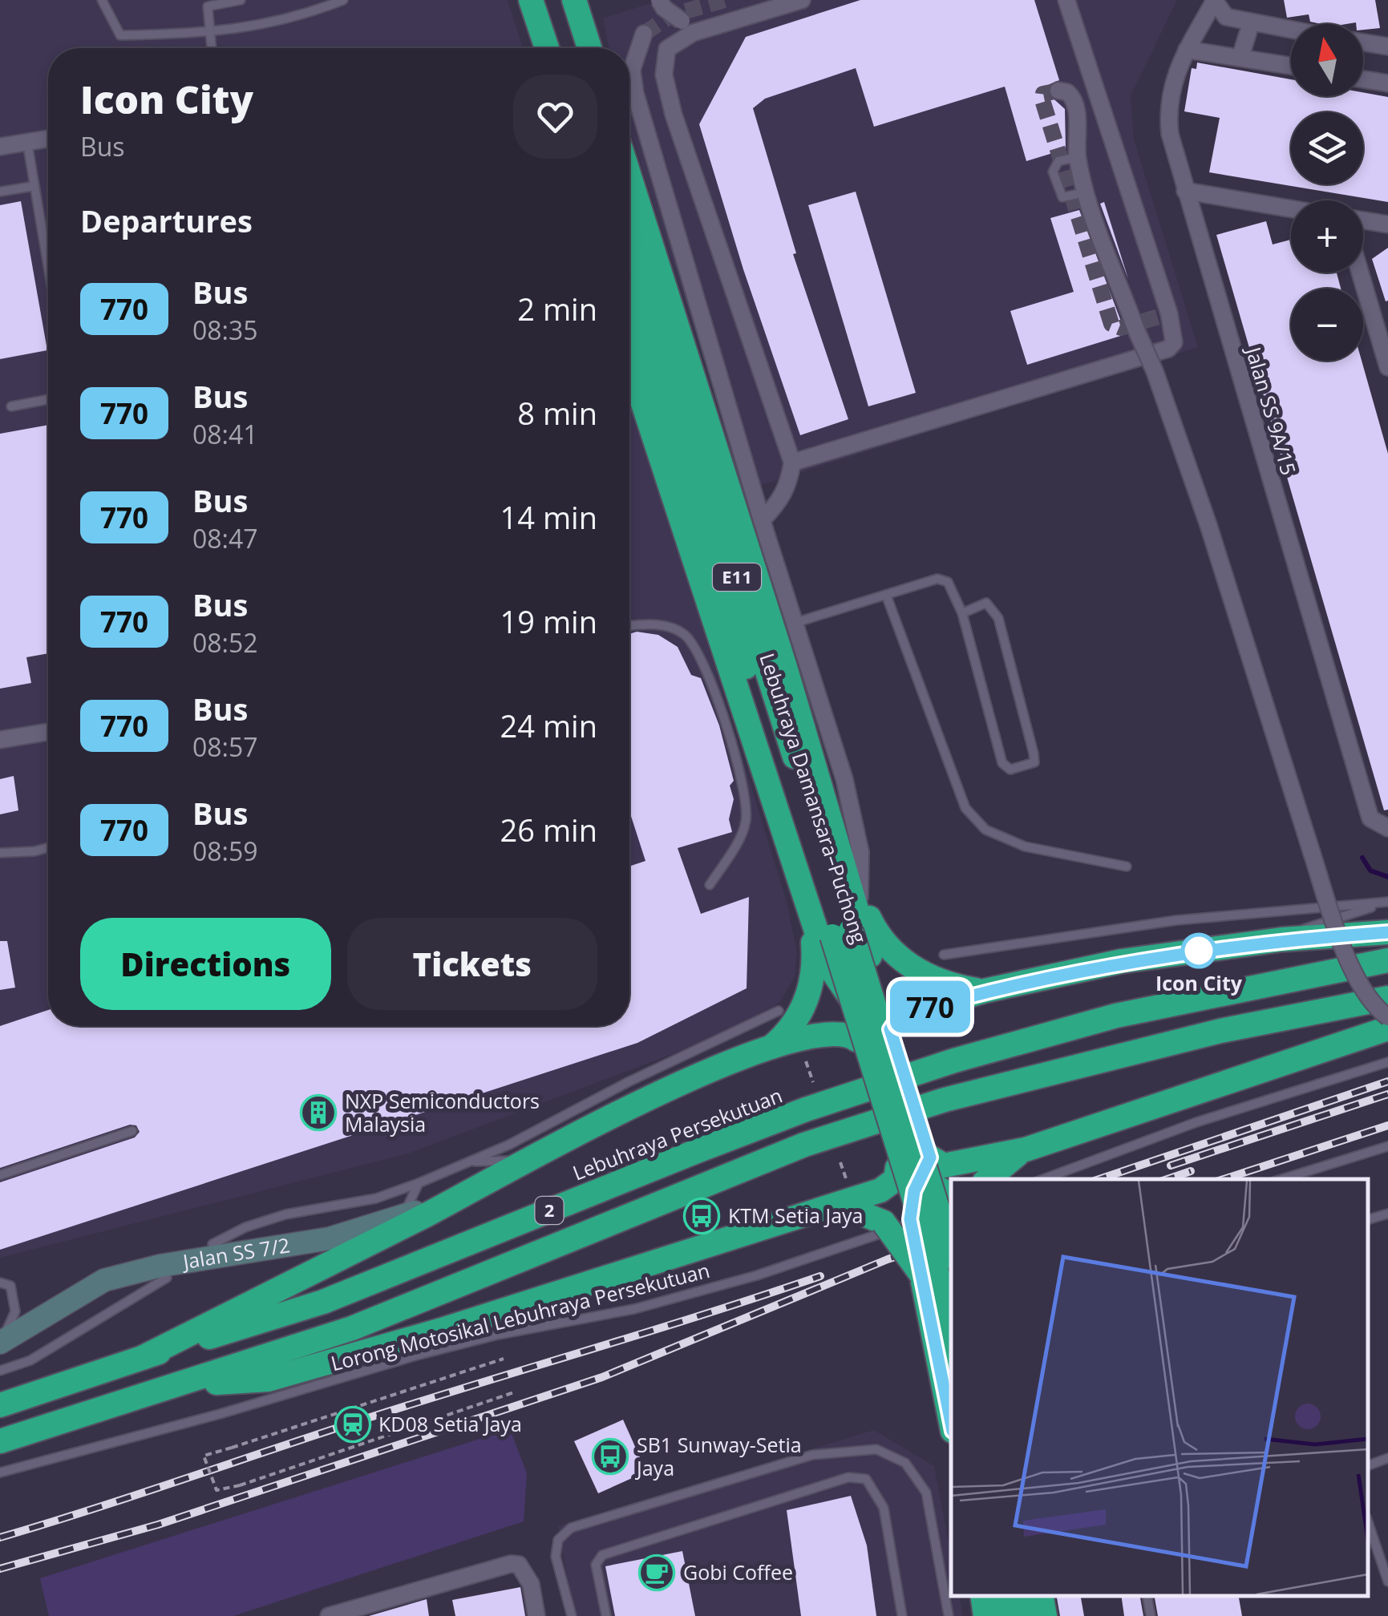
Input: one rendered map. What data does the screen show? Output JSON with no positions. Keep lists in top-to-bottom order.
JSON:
{
  "streets": {
    "highway": [
      "E11",
      "Lebuhraya Damansara–Puchong",
      "Lebuhraya Persekutuan",
      "2"
    ],
    "street": ["Jalan SS 9A/15", "Jalan SS 7/2"],
    "lane": ["Lorong Motosikal Lebuhraya Persekutuan"]
  },
  "places": {
    "other": ["Icon City"],
    "building": ["NXP Semiconductors Malaysia"],
    "bus stop": ["KTM Setia Jaya", "SB1 Sunway-Setia Jaya"],
    "station": ["KD08 Setia Jaya"],
    "cafe": ["Gobi Coffee"]
  },
  "lines": ["bus line 770"],
  "north": "top",
  "page": {
    "on_map": "770",
    "map_buttons": ["+", "−"],
    "heading": [
      ["Icon City", "Bus"],
      "Departures"
    ],
    "list": [
      {
        "mark": "770",
        "name": "Bus",
        "note": "08:35",
        "value": "2 min"
      },
      {
        "mark": "770",
        "name": "Bus",
        "note": "08:41",
        "value": "8 min"
      },
      {
        "mark": "770",
        "name": "Bus",
        "note": "08:47",
        "value": "14 min"
      },
      {
        "mark": "770",
        "name": "Bus",
        "note": "08:52",
        "value": "19 min"
      },
      {
        "mark": "770",
        "name": "Bus",
        "note": "08:57",
        "value": "24 min"
      },
      {
        "mark": "770",
        "name": "Bus",
        "note": "08:59",
        "value": "26 min"
      }
    ],
    "buttons": ["Directions", "Tickets"]
  }
}
